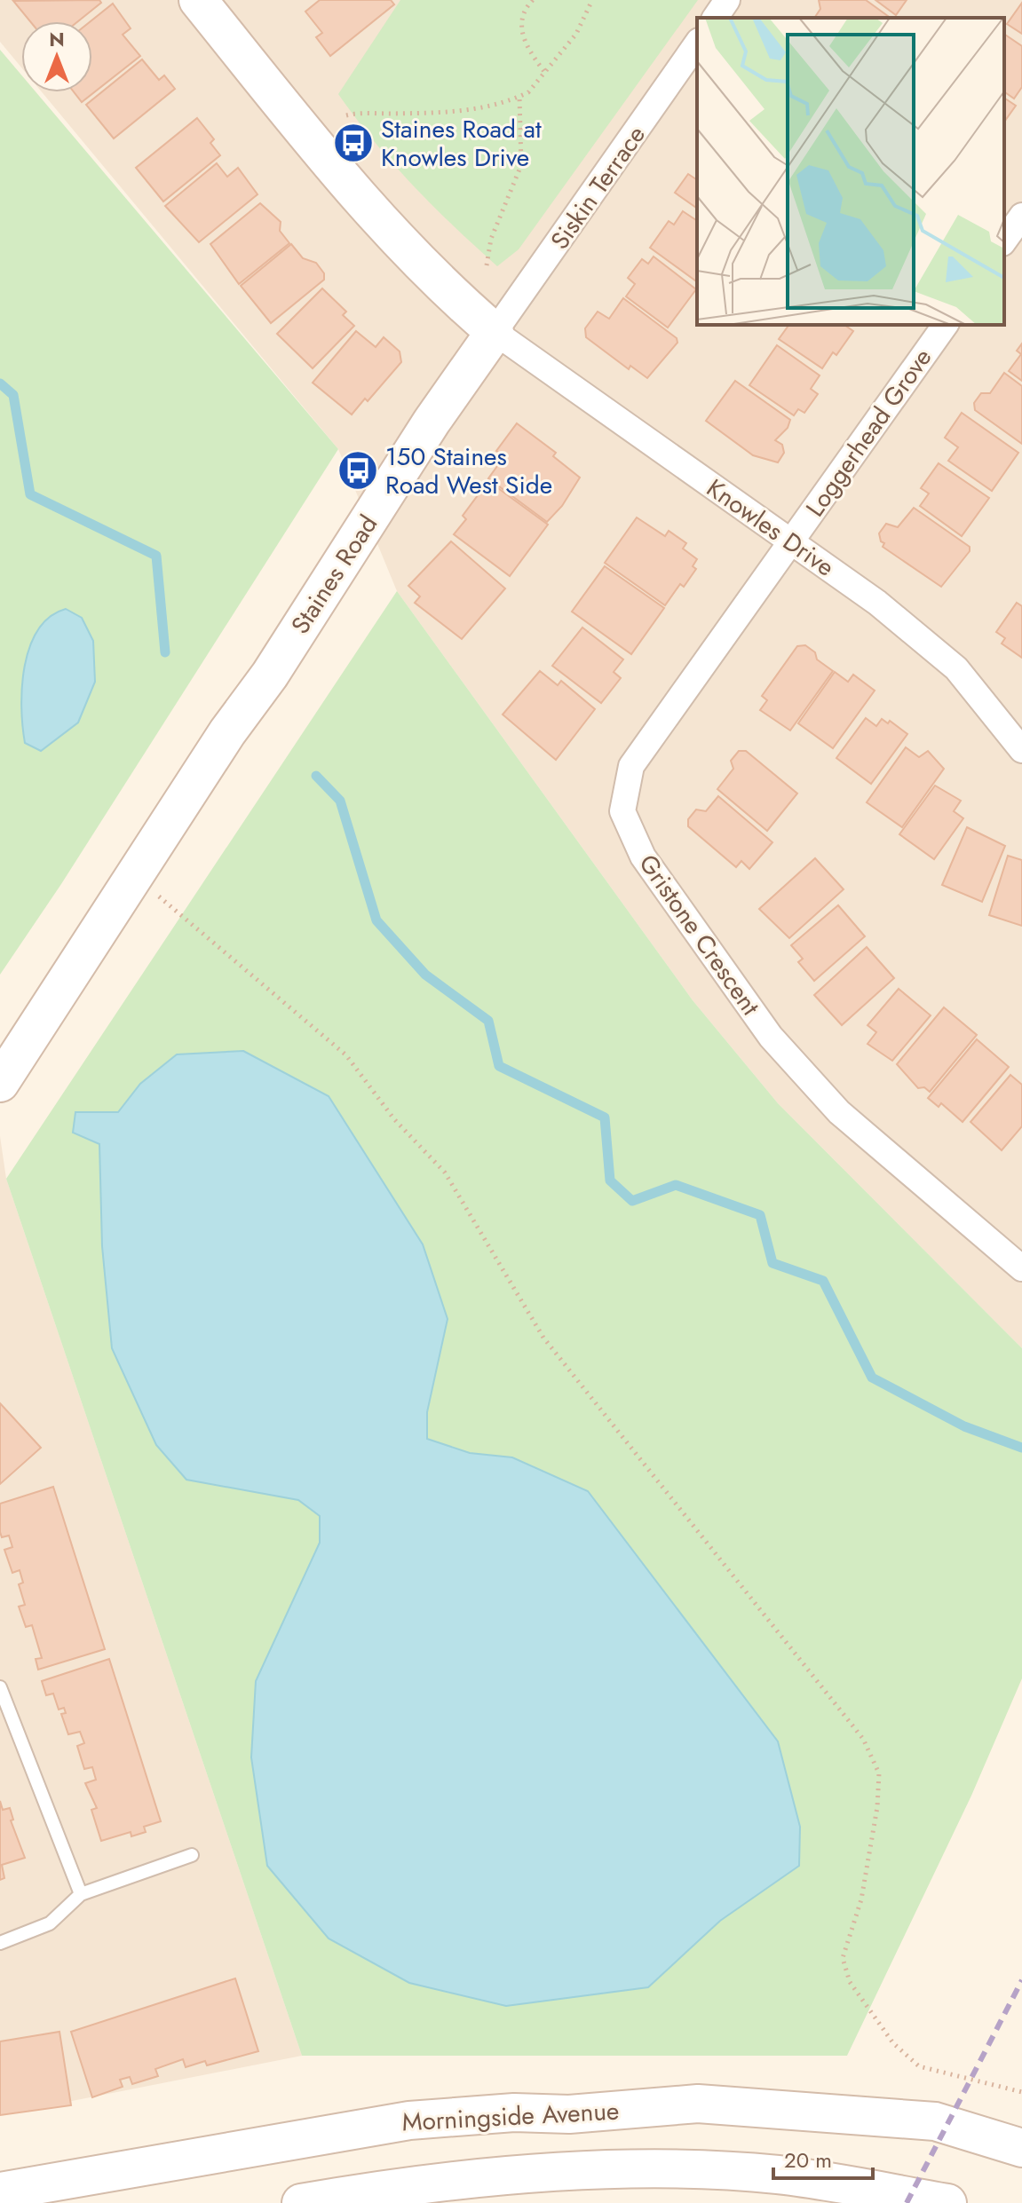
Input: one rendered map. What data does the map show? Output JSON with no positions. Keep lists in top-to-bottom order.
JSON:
{
  "streets": {
    "main road": ["Staines Road", "Morningside Avenue"],
    "street": [
      "Siskin Terrace",
      "Loggerhead Grove",
      "Knowles Drive",
      "Gristone Crescent"
    ]
  },
  "crossings": [
    ["Siskin Terrace", "Knowles Drive"],
    ["Siskin Terrace", "Staines Road"],
    ["Loggerhead Grove", "Knowles Drive"],
    ["Loggerhead Grove", "Gristone Crescent"],
    ["Knowles Drive", "Staines Road"],
    ["Knowles Drive", "Gristone Crescent"]
  ],
  "places": {
    "bus stop": ["Staines Road at Knowles Drive", "150 Staines Road West Side"]
  },
  "scale_bar": "20 m",
  "north": "top"
}
